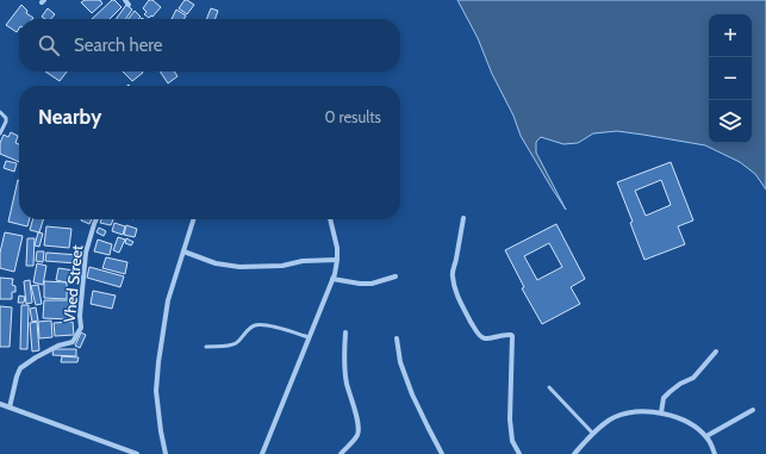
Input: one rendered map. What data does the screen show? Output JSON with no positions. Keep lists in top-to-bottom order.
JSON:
{
  "streets": {
    "street": ["Vhed Street"]
  },
  "page": {
    "map_buttons": ["+", "−"],
    "search": "Search here",
    "heading": ["Nearby", "0 results"]
  }
}
